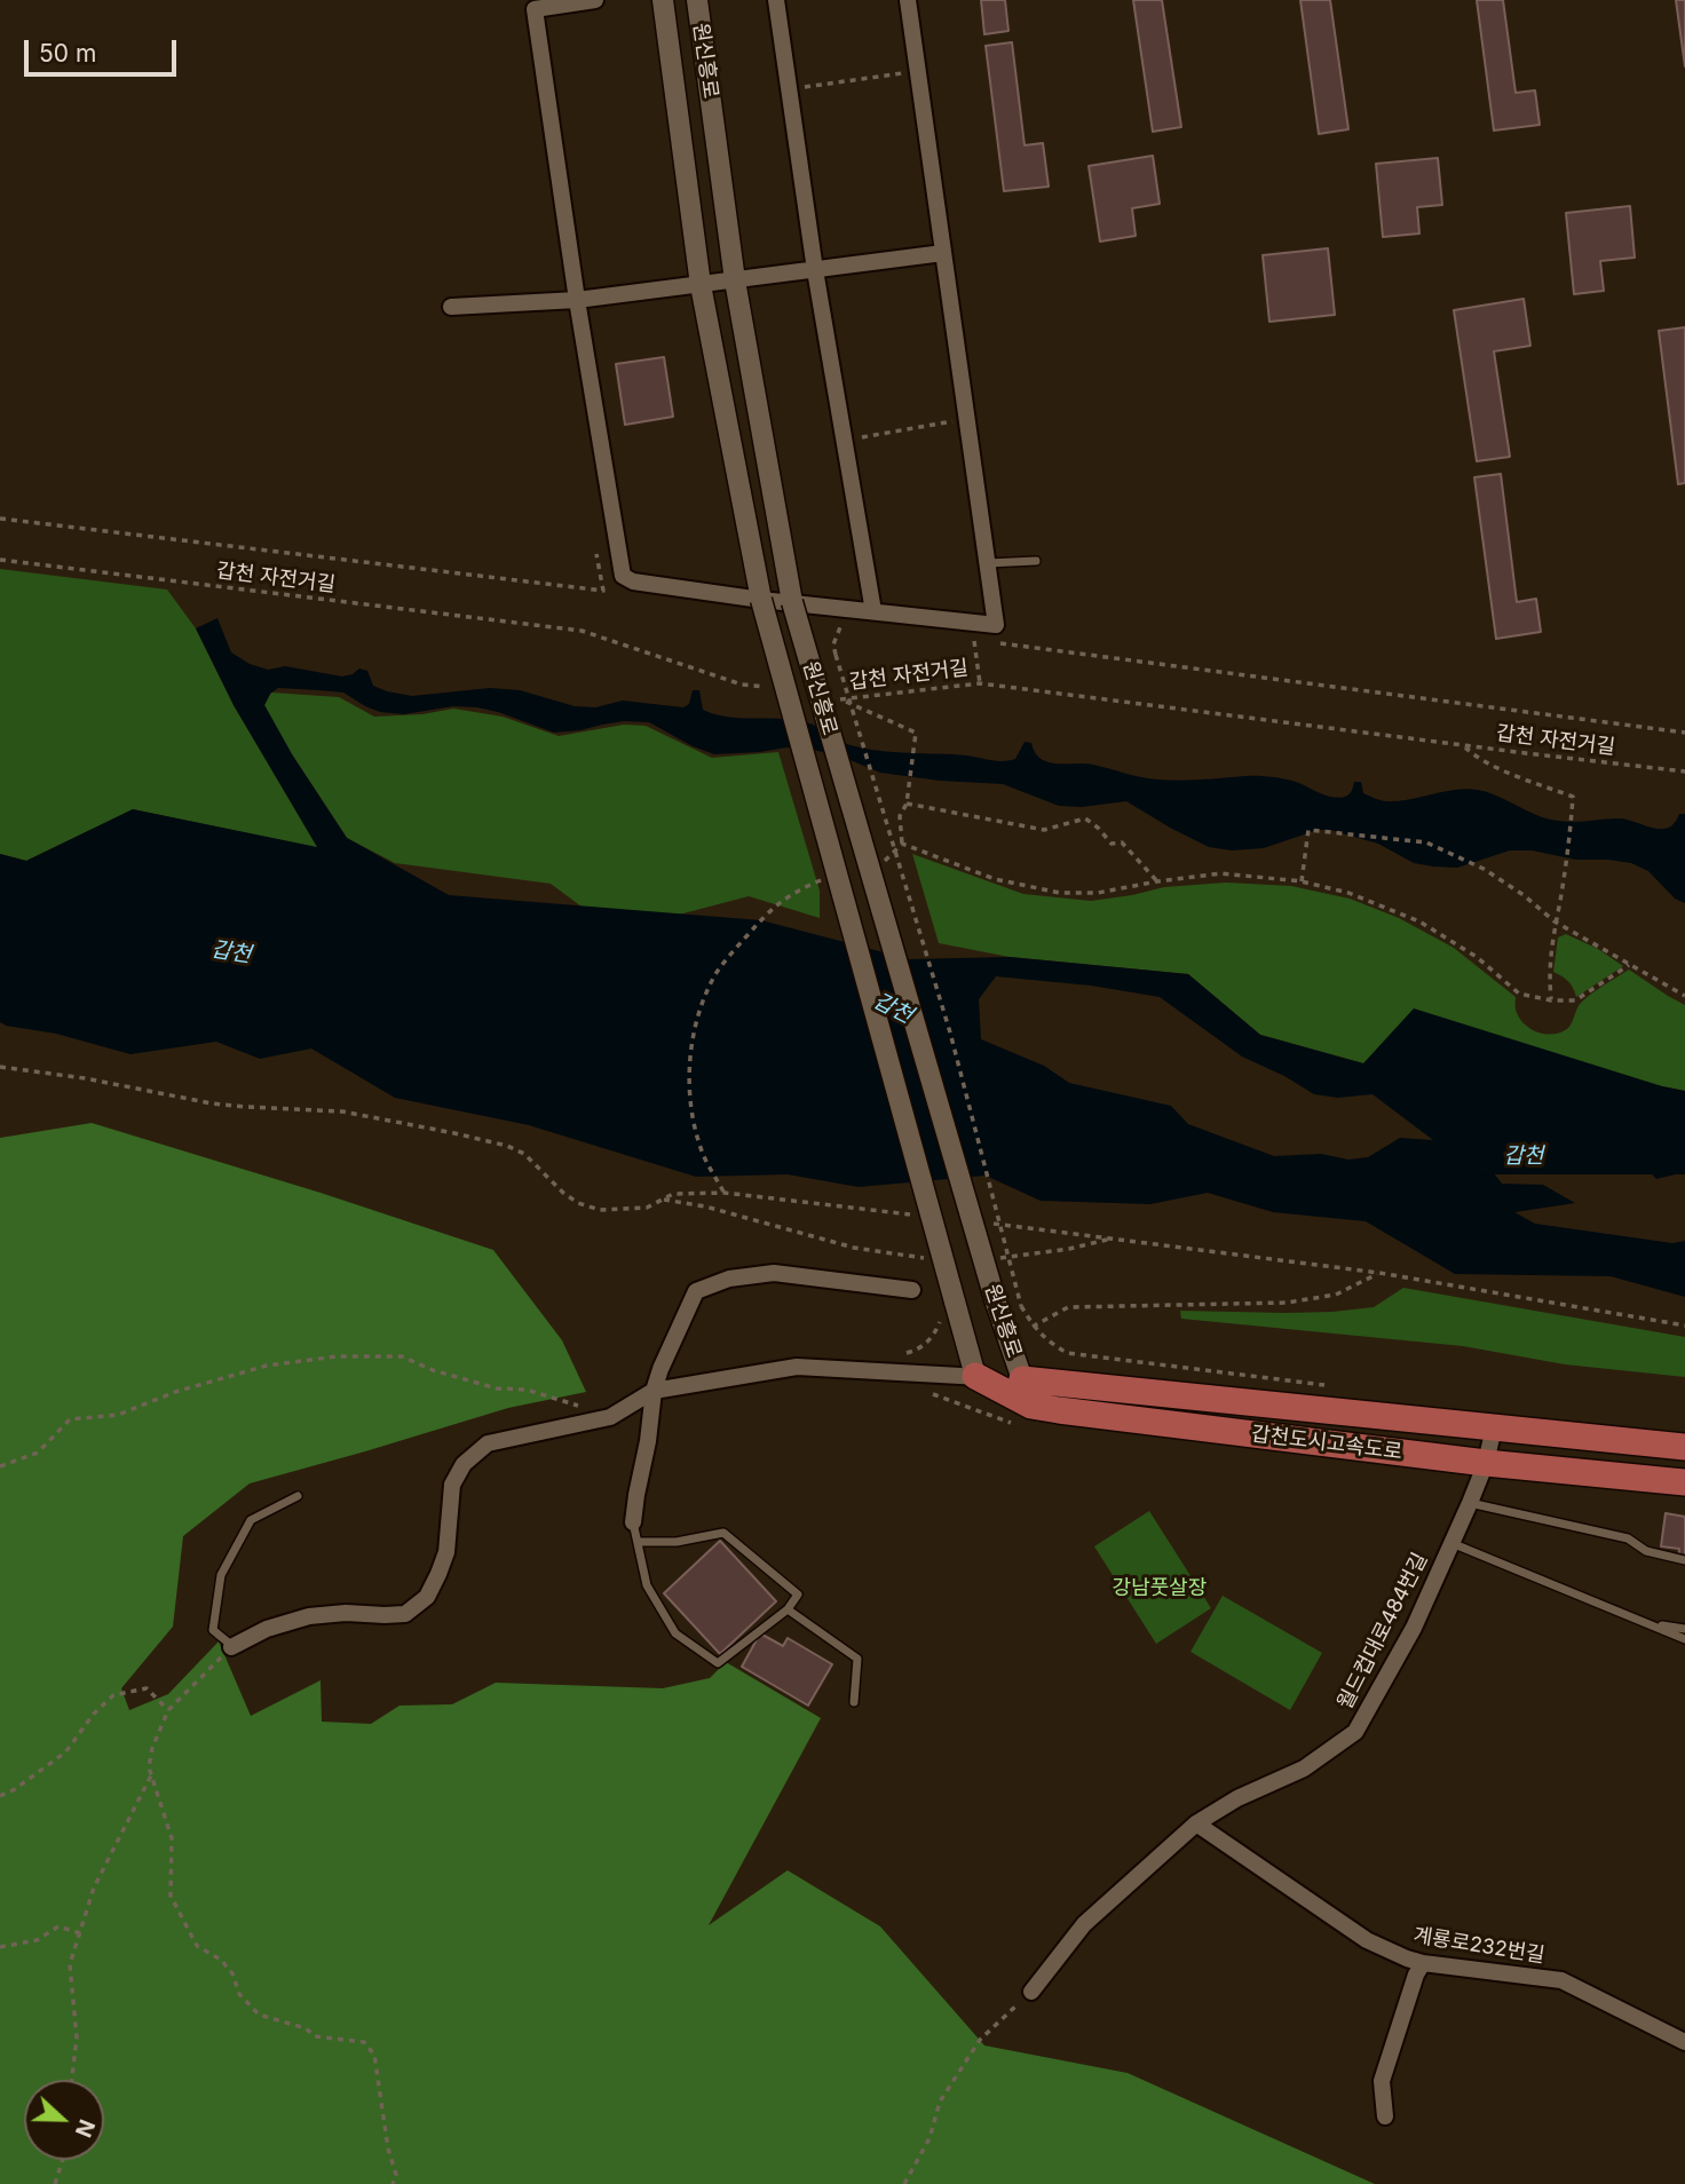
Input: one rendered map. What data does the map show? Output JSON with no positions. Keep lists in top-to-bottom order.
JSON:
{
  "streets": {
    "main road": ["갑천도시고속도로"],
    "street": ["원신흥로", "월드컵대로484번길", "계룡로232번길"],
    "path": ["갑천 자전거길"]
  },
  "crossings": [
    ["원신흥로", "갑천도시고속도로"],
    ["갑천도시고속도로", "월드컵대로484번길"],
    ["월드컵대로484번길", "계룡로232번길"]
  ],
  "water": ["갑천"],
  "parks": ["강남풋살장"],
  "scale_bar": "50 m",
  "north": "right"
}
